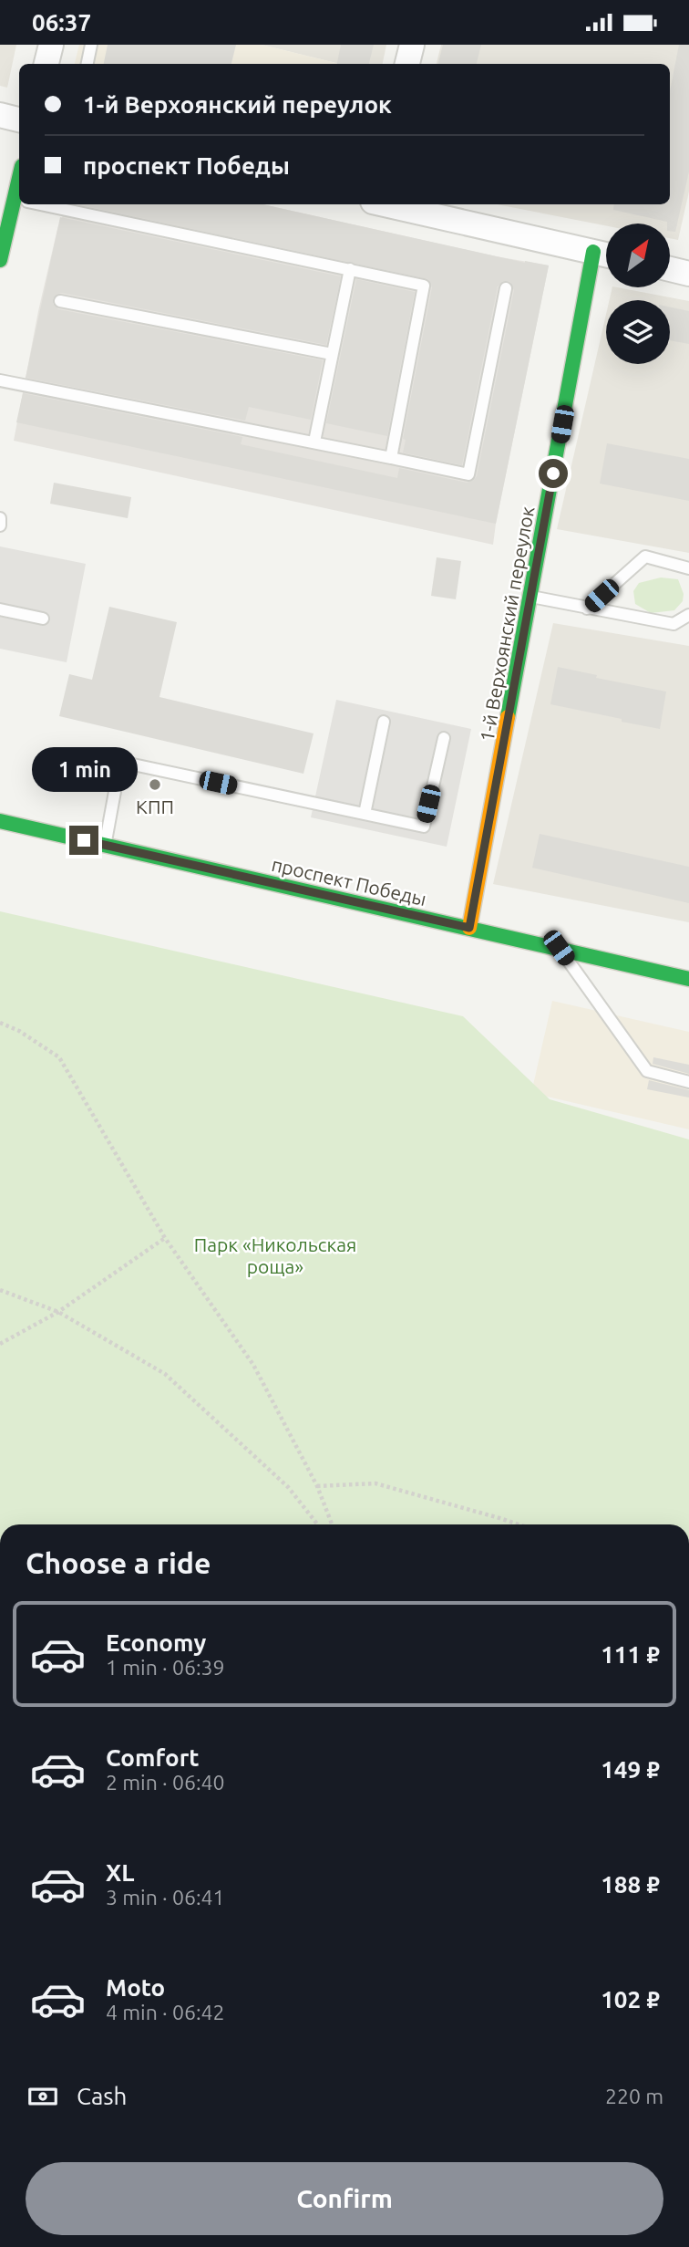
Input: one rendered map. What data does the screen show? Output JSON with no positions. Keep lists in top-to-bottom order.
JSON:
{
  "streets": {
    "street": ["1-й Верхоянский переулок", "проспект Победы"]
  },
  "crossings": [
    ["1-й Верхоянский переулок", "проспект Победы"]
  ],
  "parks": ["Парк «Никольская роща»"],
  "places": ["КПП"],
  "north": "top right",
  "page": {
    "status": "06:37",
    "banner": ["1-й Верхоянский переулок", "проспект Победы"],
    "bubble": "1 min",
    "heading": "Choose a ride",
    "list": [
      {
        "name": "Economy",
        "note": "1 min · 06:39",
        "value": "111 ₽"
      },
      {
        "name": "Comfort",
        "note": "2 min · 06:40",
        "value": "149 ₽"
      },
      {
        "name": "XL",
        "note": "3 min · 06:41",
        "value": "188 ₽"
      },
      {
        "name": "Moto",
        "note": "4 min · 06:42",
        "value": "102 ₽"
      }
    ],
    "pay": ["Cash", "220 m"],
    "buttons": "Confirm"
  }
}
